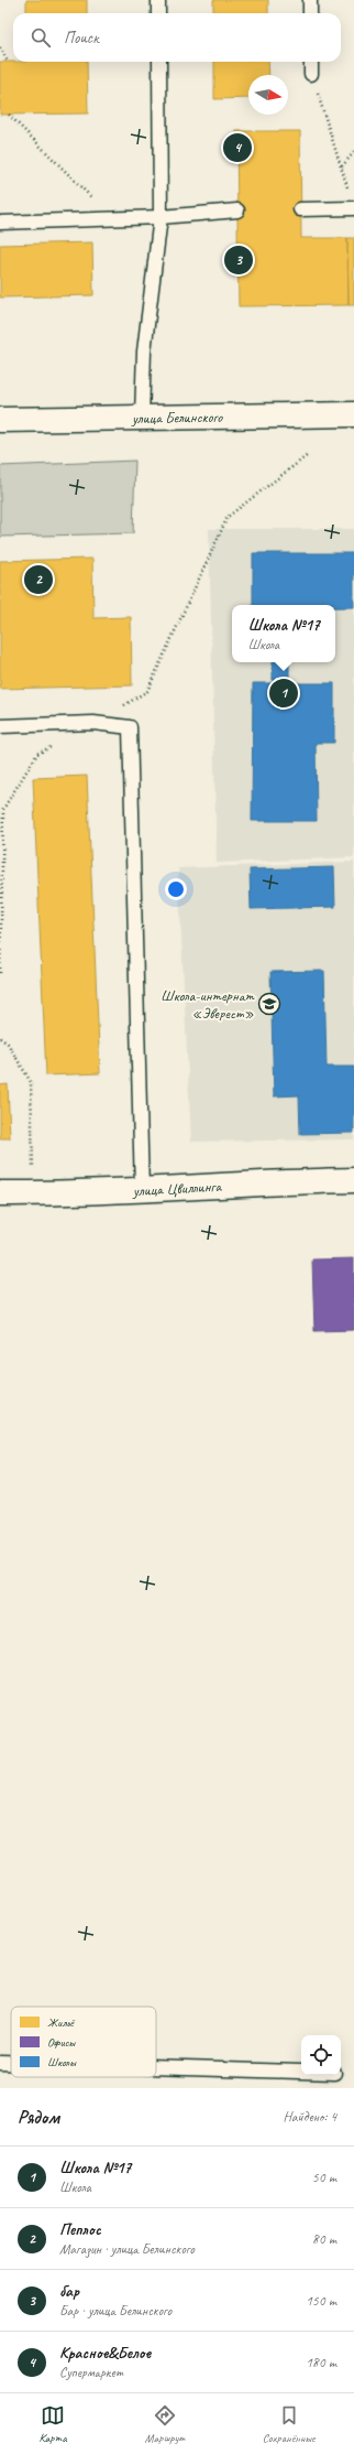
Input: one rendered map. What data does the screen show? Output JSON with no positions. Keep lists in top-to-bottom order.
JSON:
{
  "streets": {
    "street": ["улица Белинского", "улица Цвиллинга"]
  },
  "places": {
    "school or university": ["Школа-интернат «Эверест»"]
  },
  "legend": ["Жильё", "Офисы", "Школы"],
  "north": "right",
  "page": {
    "search": "Поиск",
    "pins": [
      "4",
      "3",
      "2",
      "1"
    ],
    "popup": ["Школа №17", "Школа"],
    "heading": ["Рядом", "Найдено: 4"],
    "list": [
      {
        "mark": "1",
        "name": "Школа №17",
        "note": "Школа",
        "value": "50 m"
      },
      {
        "mark": "2",
        "name": "Пеплос",
        "note": "Магазин · улица Белинского",
        "value": "80 m"
      },
      {
        "mark": "3",
        "name": "бар",
        "note": "Бар · улица Белинского",
        "value": "150 m"
      },
      {
        "mark": "4",
        "name": "Красное&Белое",
        "note": "Супермаркет",
        "value": "180 m"
      }
    ],
    "nav": ["Карта", "Маршрут", "Сохранённые"]
  }
}
